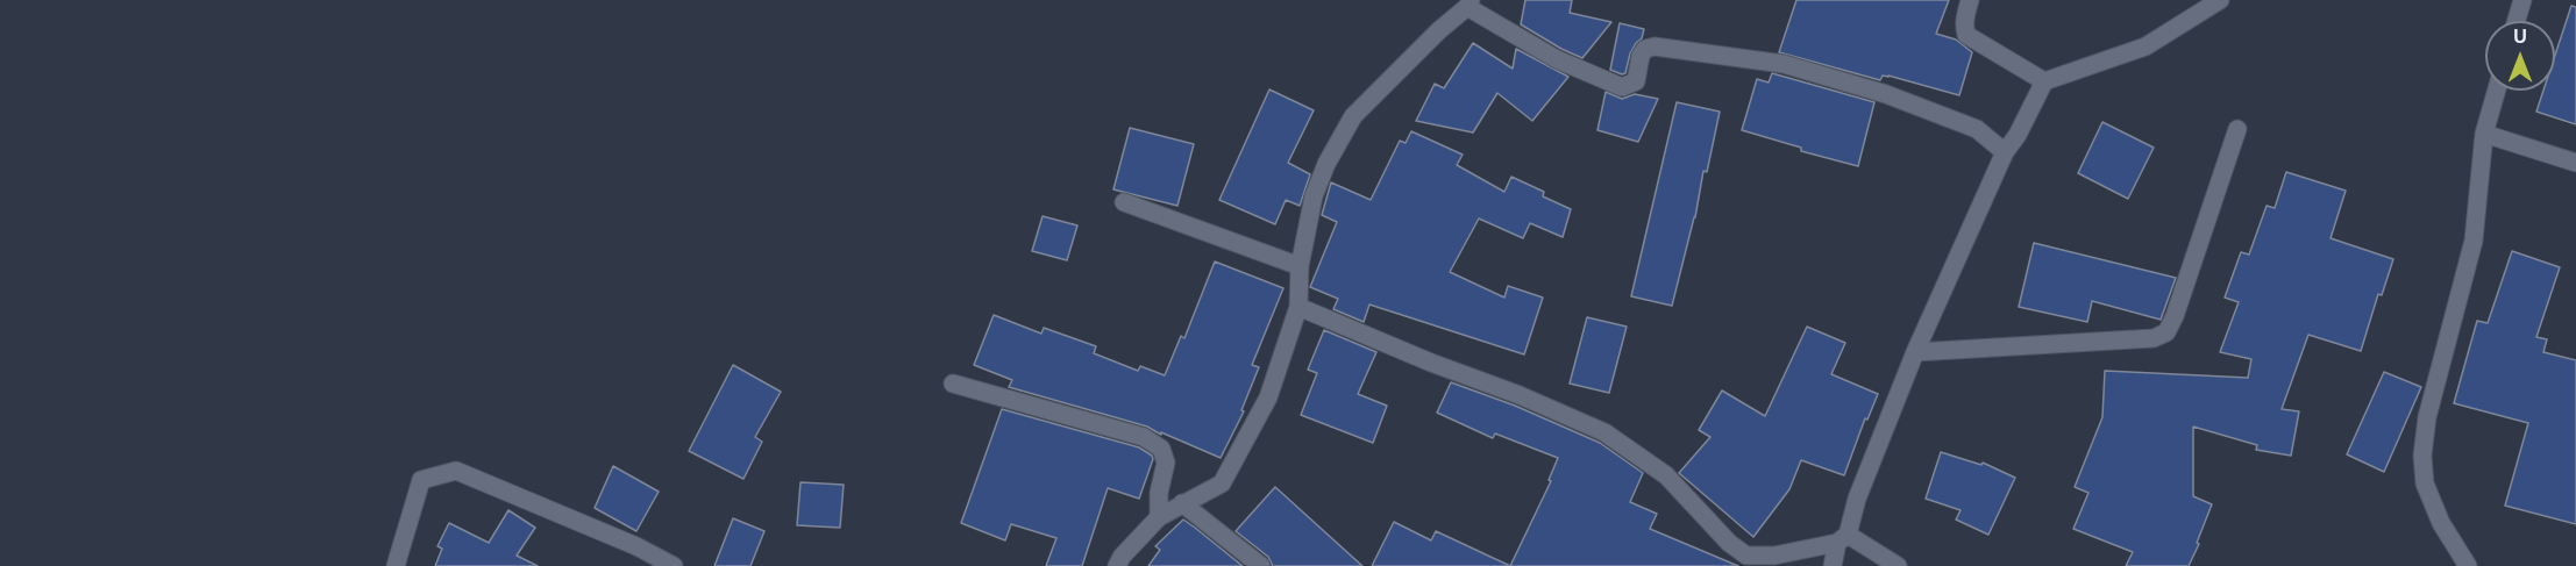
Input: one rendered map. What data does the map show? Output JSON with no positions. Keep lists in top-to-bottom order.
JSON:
{
  "north": "top"
}
